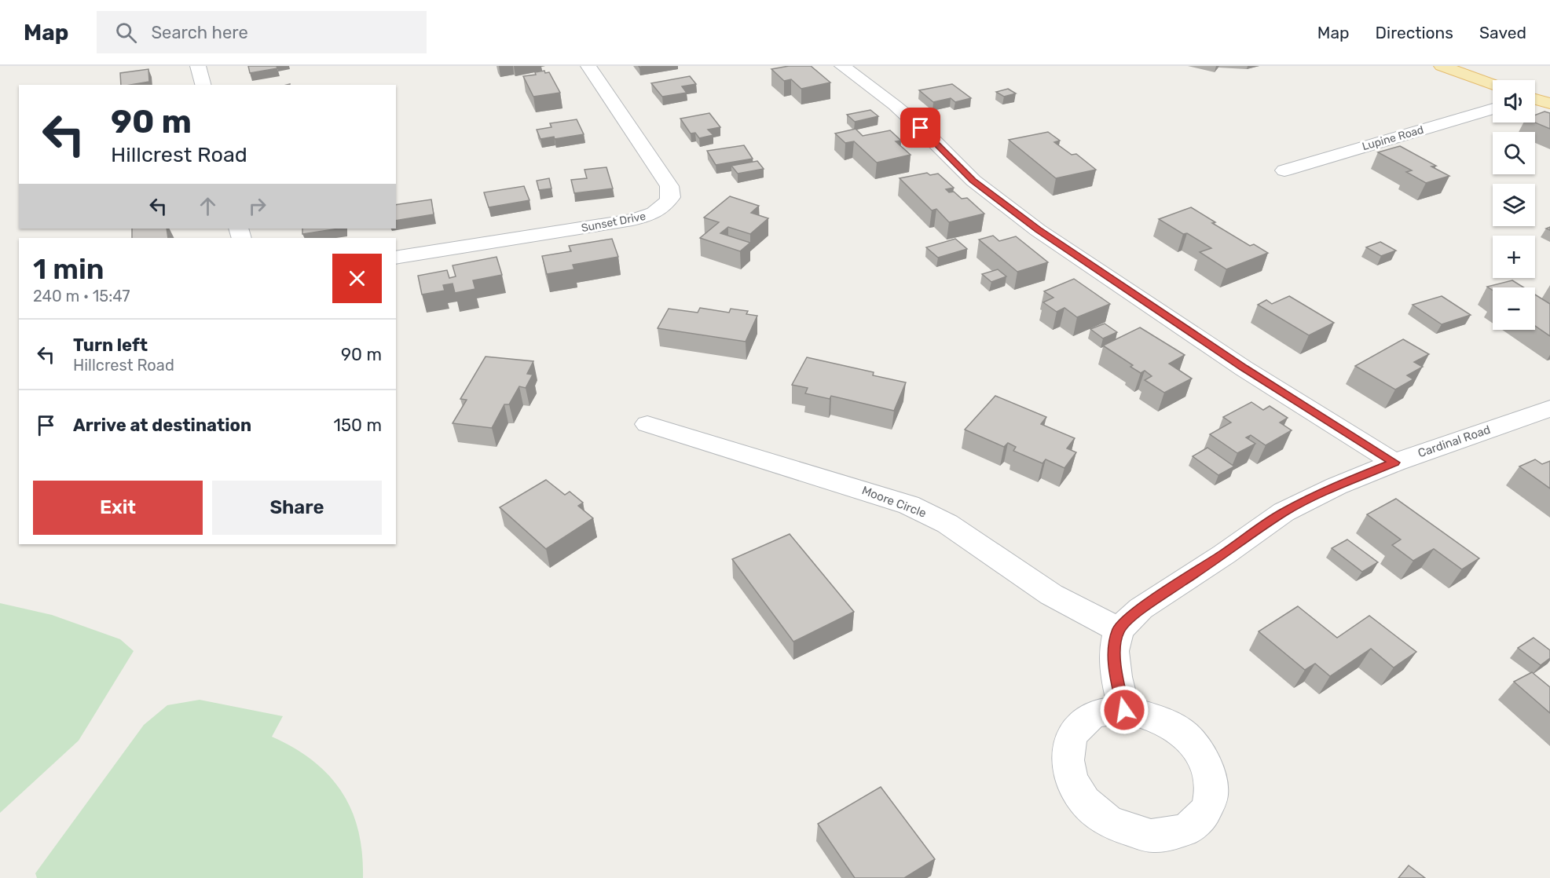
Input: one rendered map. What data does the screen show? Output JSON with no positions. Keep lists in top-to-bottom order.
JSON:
{
  "streets": {
    "street": [
      "Lupine Road",
      "Sunset Drive",
      "Cardinal Road",
      "Moore Circle"
    ]
  },
  "crossings": [
    ["Cardinal Road", "Moore Circle"]
  ],
  "page": {
    "header": "Map",
    "search": "Search here",
    "nav": ["Map", "Directions", "Saved"],
    "map_buttons": ["+", "−"],
    "turn": ["90 m", "Hillcrest Road"],
    "heading": ["1 min", "240 m · 15:47"],
    "list": [
      {
        "name": "Turn left",
        "note": "Hillcrest Road",
        "value": "90 m"
      },
      {
        "name": "Arrive at destination",
        "value": "150 m"
      }
    ],
    "buttons": ["Exit", "Share"]
  }
}
